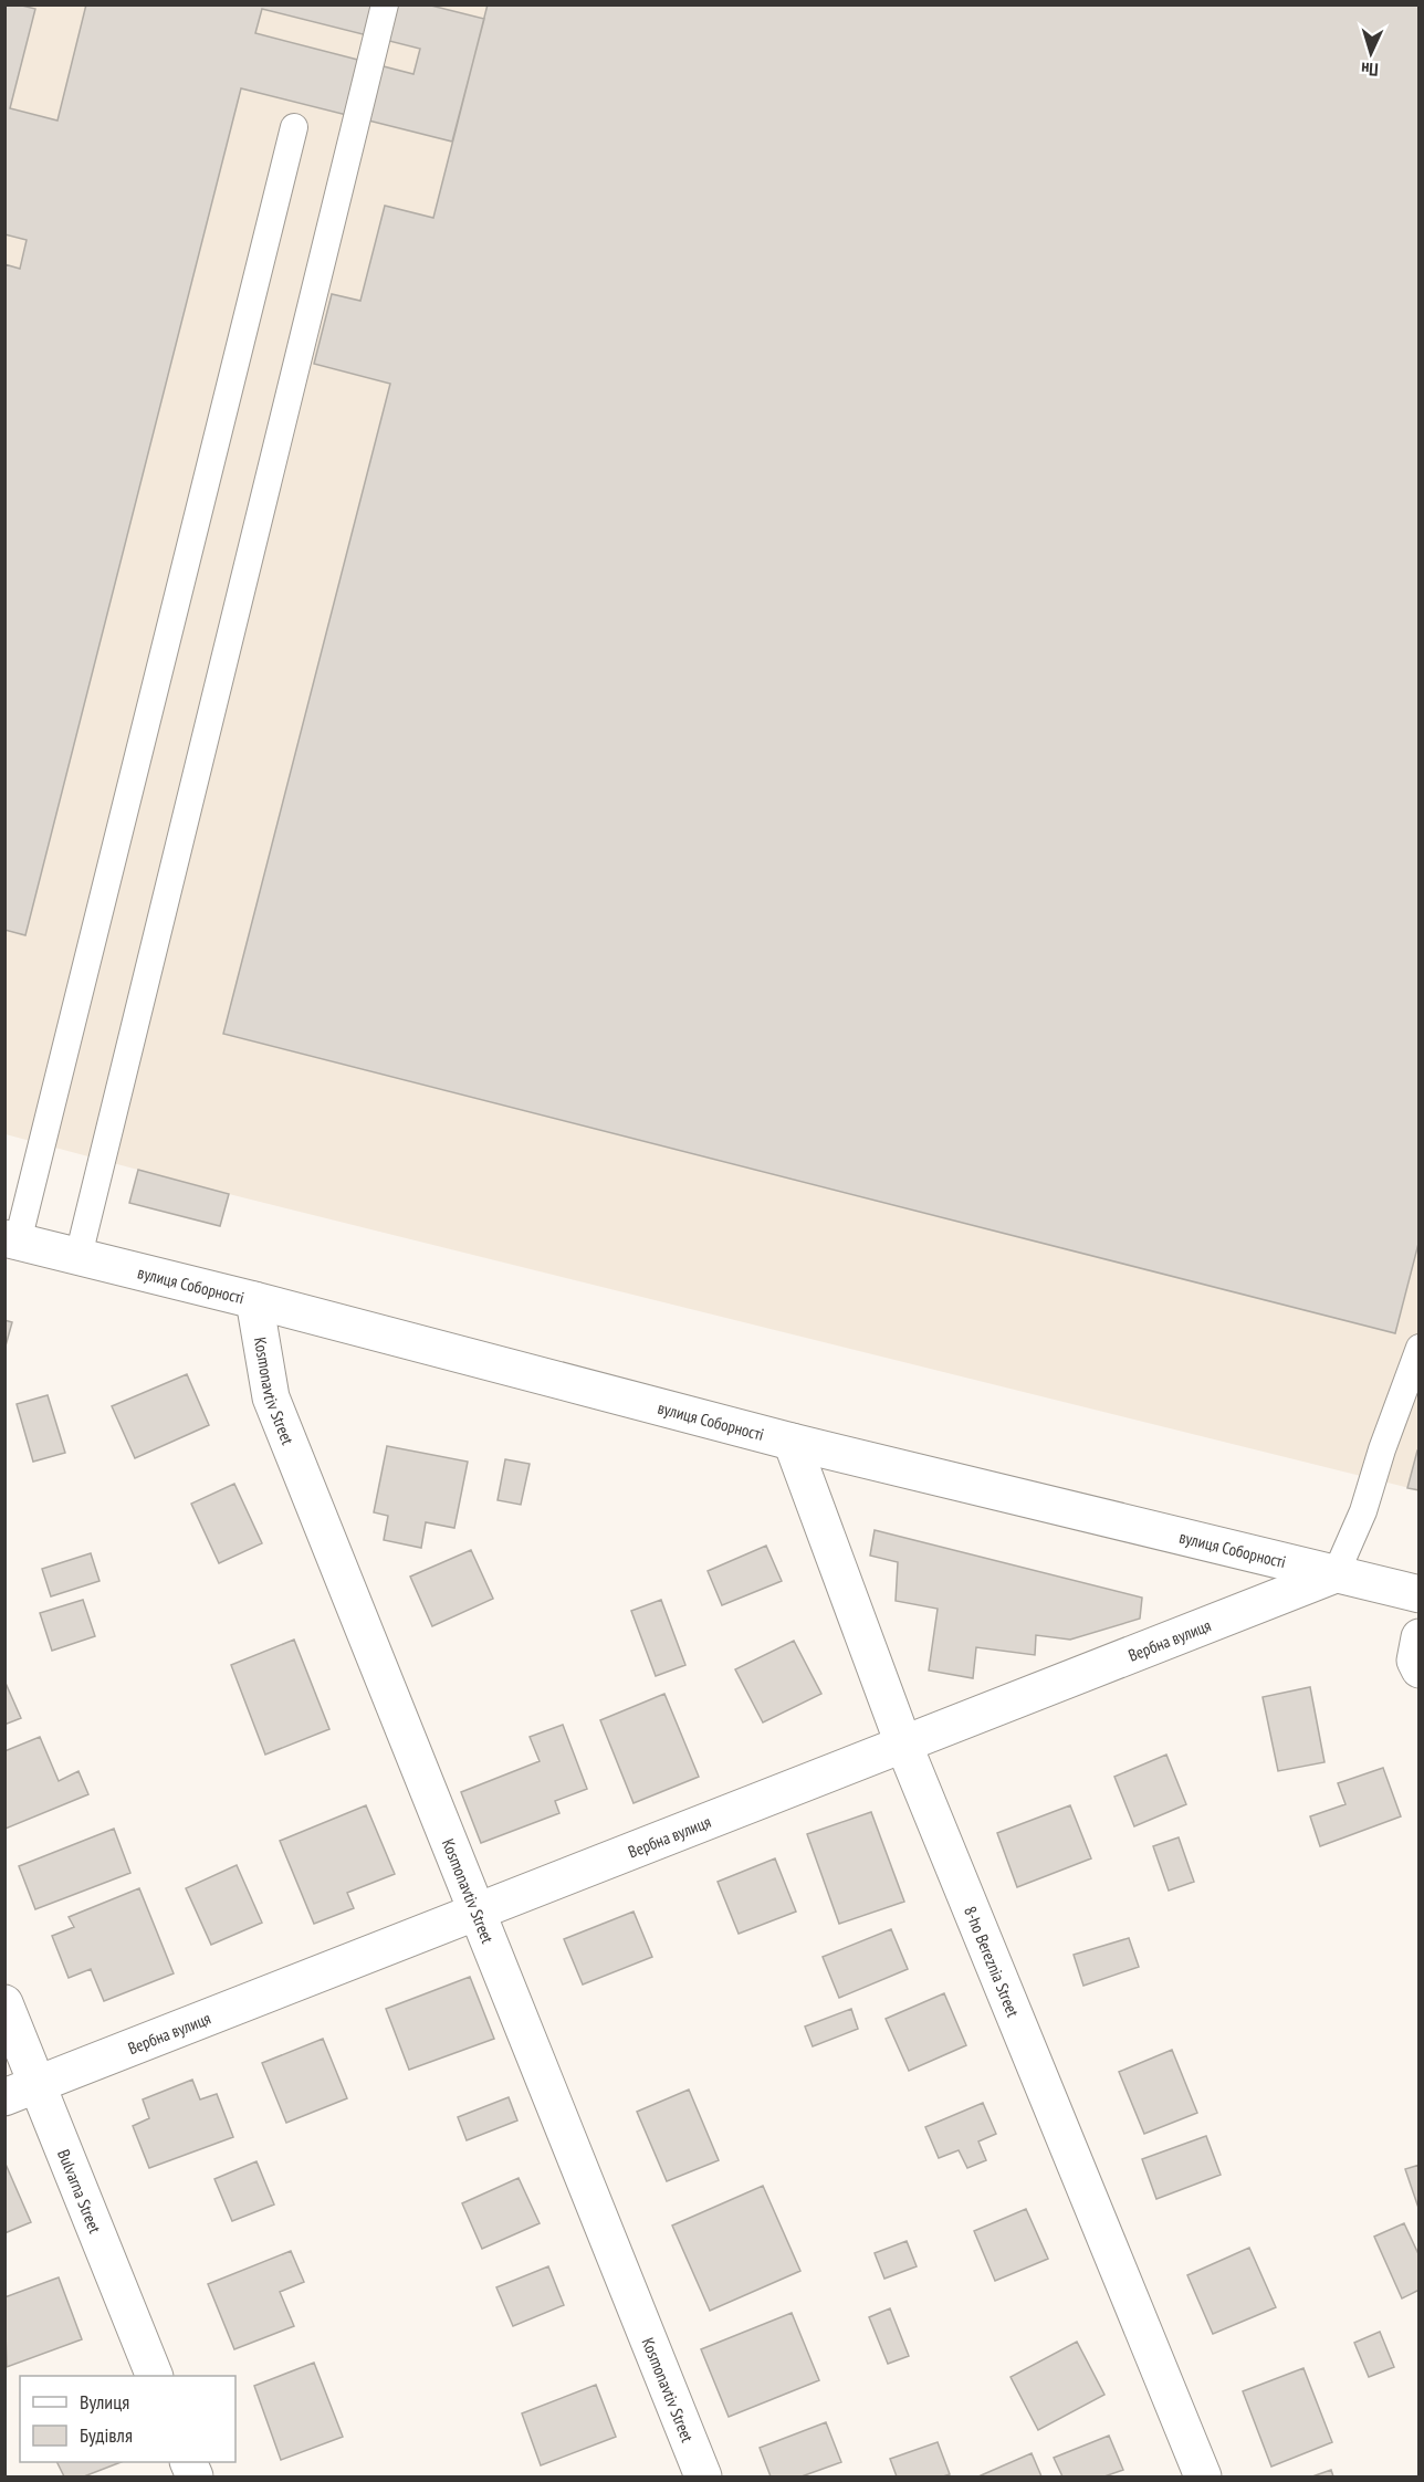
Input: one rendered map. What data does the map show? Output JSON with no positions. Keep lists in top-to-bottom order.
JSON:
{
  "streets": {
    "street": [
      "вулиця Соборності",
      "Kosmonavtiv Street",
      "Вербна вулиця",
      "8-ho Bereznia Street",
      "Bulvarna Street"
    ]
  },
  "crossings": [
    ["вулиця Соборності", "Kosmonavtiv Street"],
    ["вулиця Соборності", "Вербна вулиця"],
    ["вулиця Соборності", "8-ho Bereznia Street"],
    ["Kosmonavtiv Street", "Вербна вулиця"],
    ["Вербна вулиця", "8-ho Bereznia Street"],
    ["Вербна вулиця", "Bulvarna Street"]
  ],
  "legend": ["Вулиця", "Будівля"],
  "north": "bottom"
}
